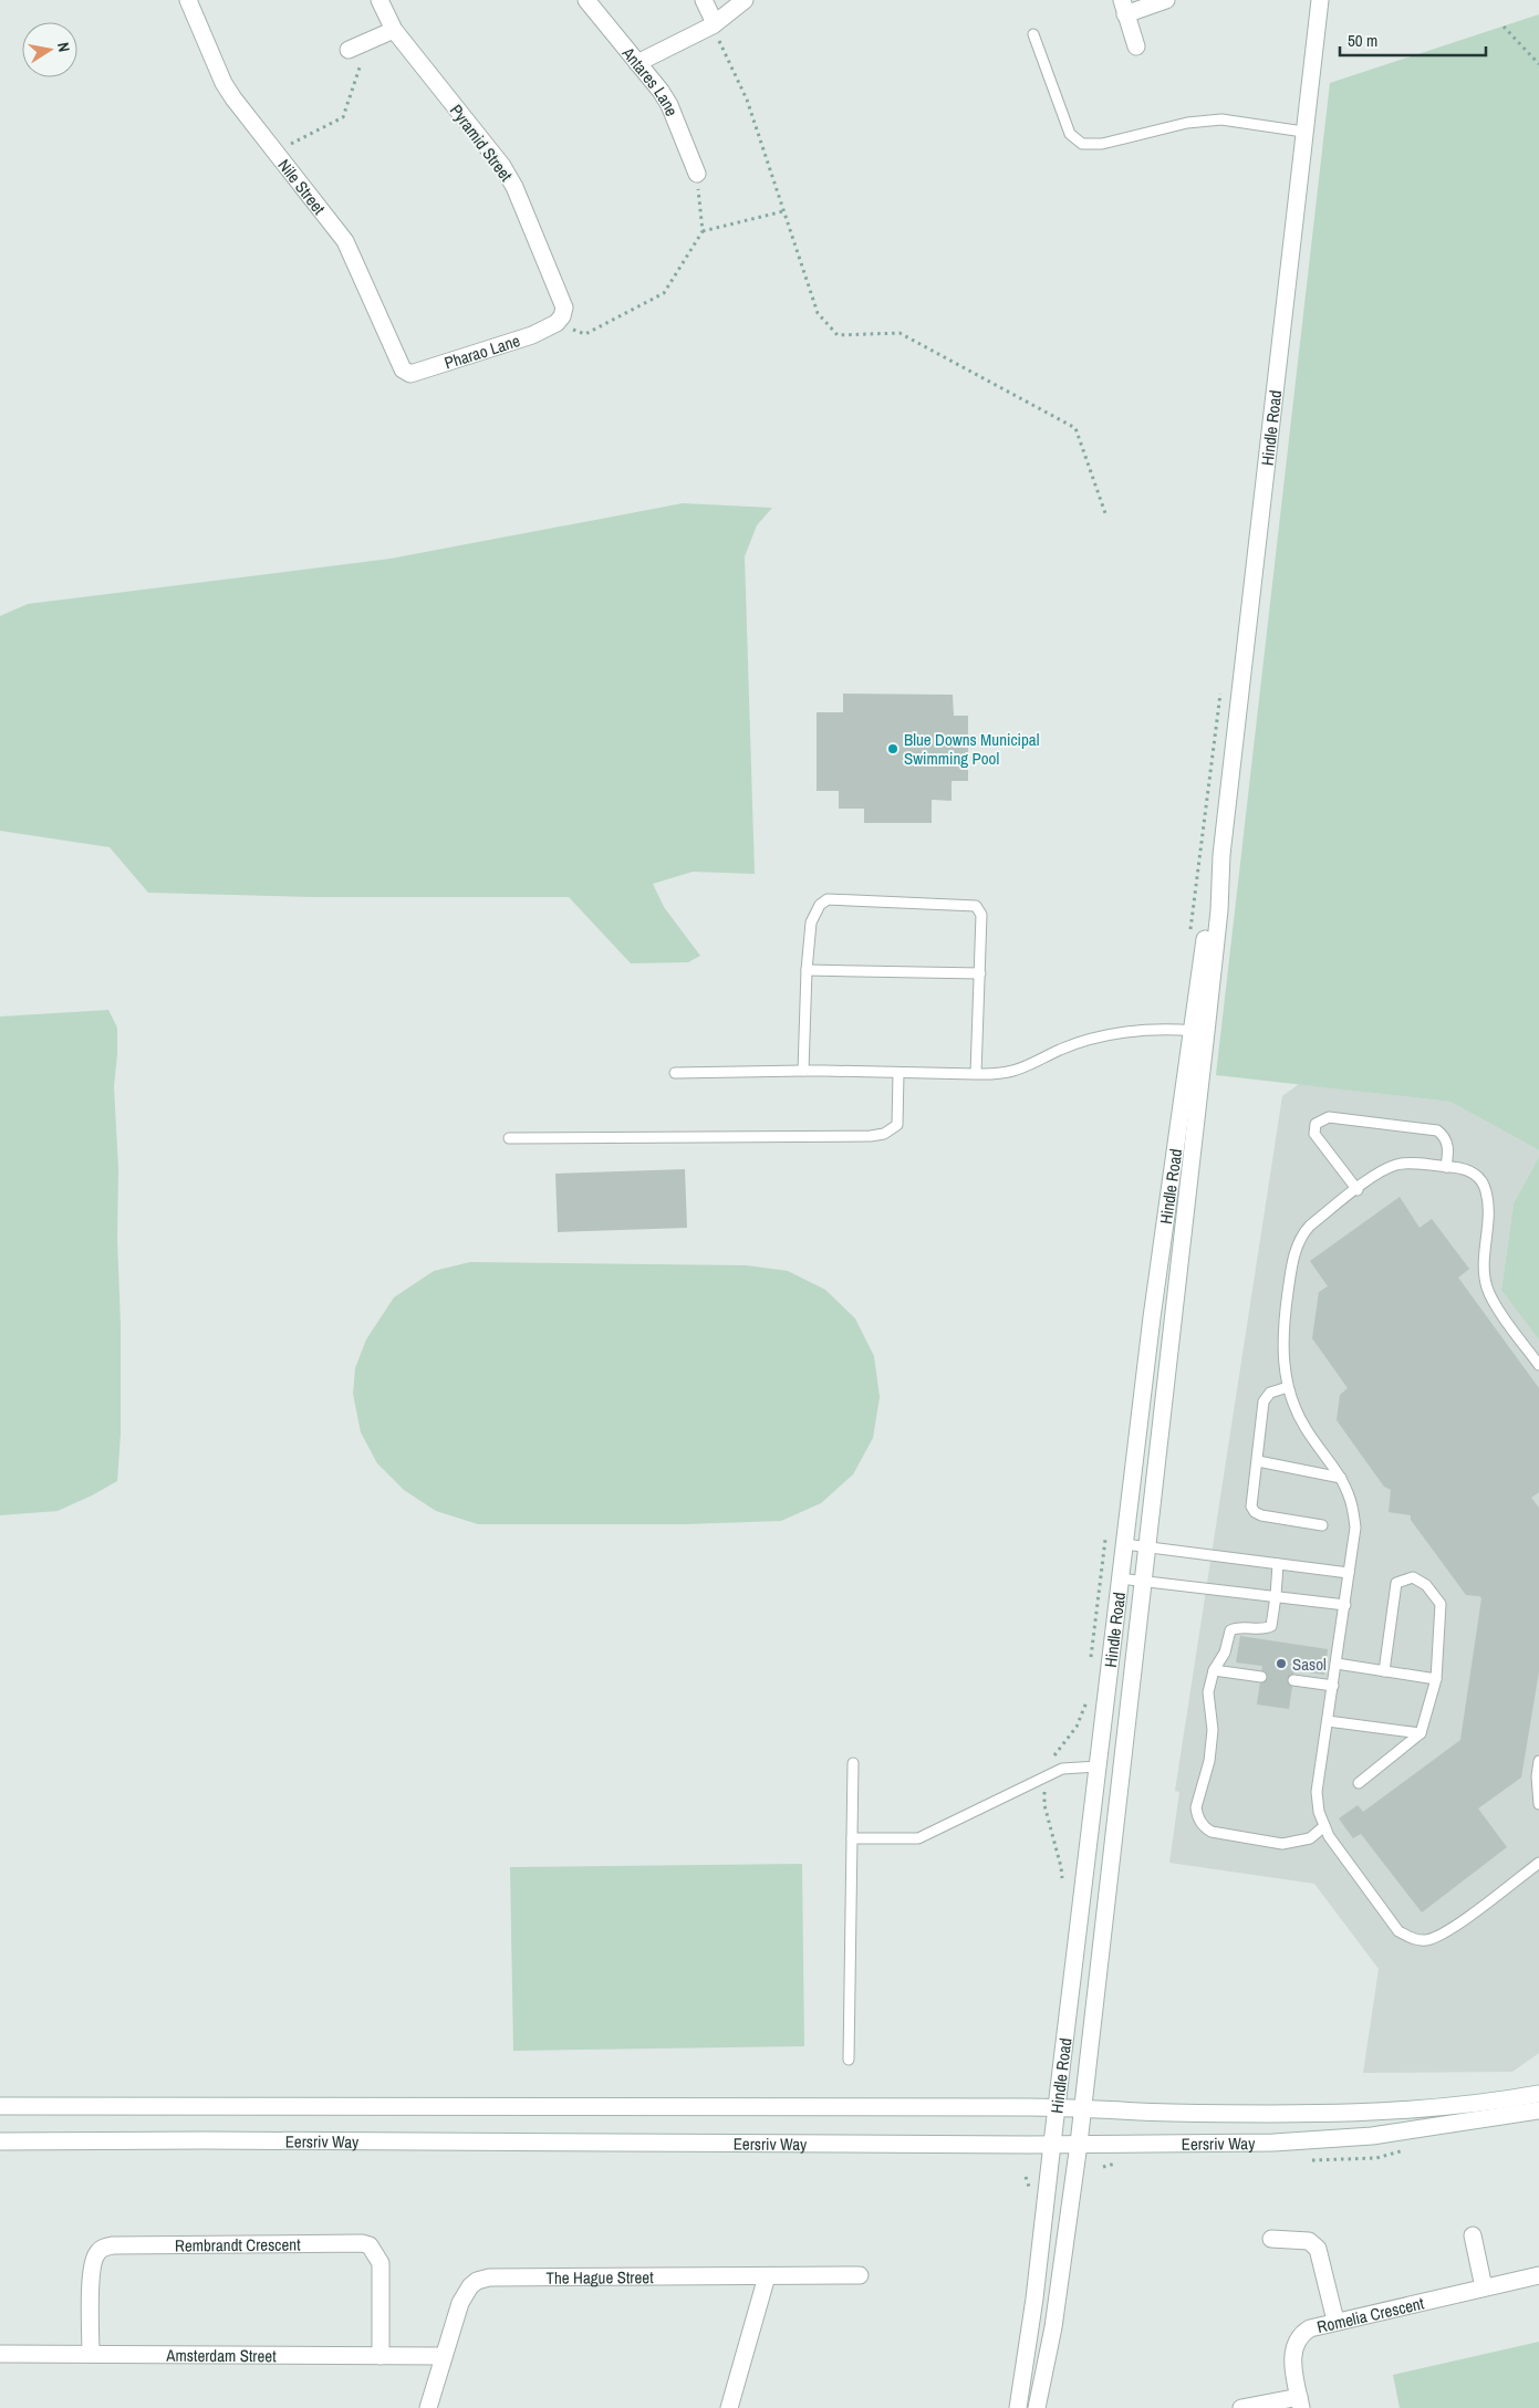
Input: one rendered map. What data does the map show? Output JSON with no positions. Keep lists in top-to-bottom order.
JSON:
{
  "streets": {
    "main road": [
      "Antares Lane",
      "Pyramid Street",
      "Nile Street",
      "Pharao Lane",
      "Hindle Road",
      "Eersriv Way",
      "Rembrandt Crescent",
      "The Hague Street",
      "Romelia Crescent",
      "Amsterdam Street"
    ]
  },
  "crossings": [
    ["Pyramid Street", "Pharao Lane"],
    ["Nile Street", "Pharao Lane"],
    ["Hindle Road", "Eersriv Way"],
    ["Rembrandt Crescent", "Amsterdam Street"],
    ["The Hague Street", "Amsterdam Street"]
  ],
  "places": ["Blue Downs Municipal Swimming Pool", "Sasol"],
  "scale_bar": "50 m",
  "north": "right"
}
